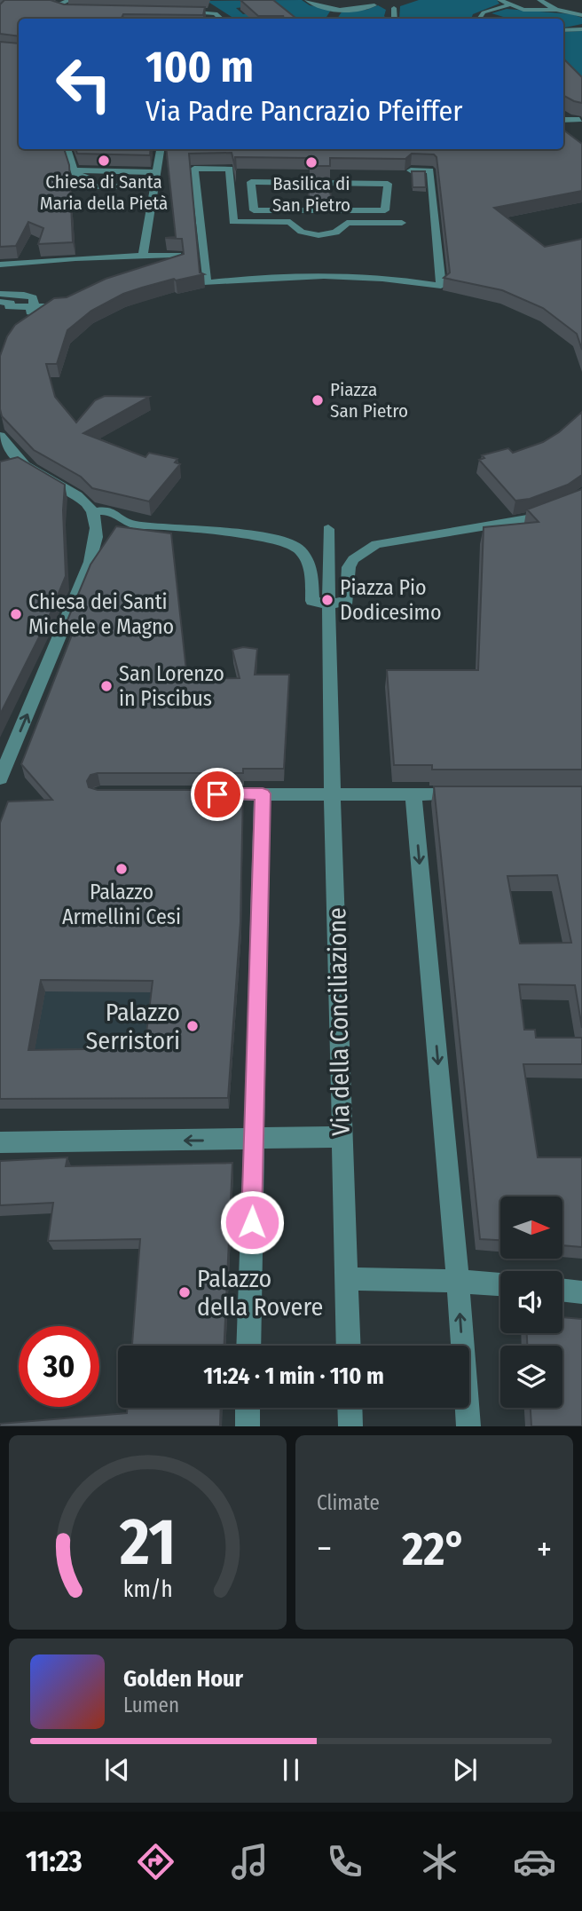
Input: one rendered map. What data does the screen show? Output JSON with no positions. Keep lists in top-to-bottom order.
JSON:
{
  "streets": {
    "street": ["Via della Conciliazione"]
  },
  "places": [
    "Chiesa di Santa Maria della Pietà",
    "Basilica di San Pietro",
    "Piazza San Pietro",
    "Piazza Pio Dodicesimo",
    "Chiesa dei Santi Michele e Magno",
    "San Lorenzo in Piscibus",
    "Palazzo Armellini Cesi",
    "Palazzo Serristori",
    "Palazzo della Rovere"
  ],
  "north": "right",
  "page": {
    "turn": ["100 m", "Via Padre Pancrazio Pfeiffer"],
    "limit": "30",
    "trip": "11:24 · 1 min · 110 m",
    "tile": "Climate",
    "heat": ["−", "22°", "+"],
    "song": ["Golden Hour", "Lumen"],
    "tabs": "11:23",
    "gauge": ["21", "km/h"]
  }
}
